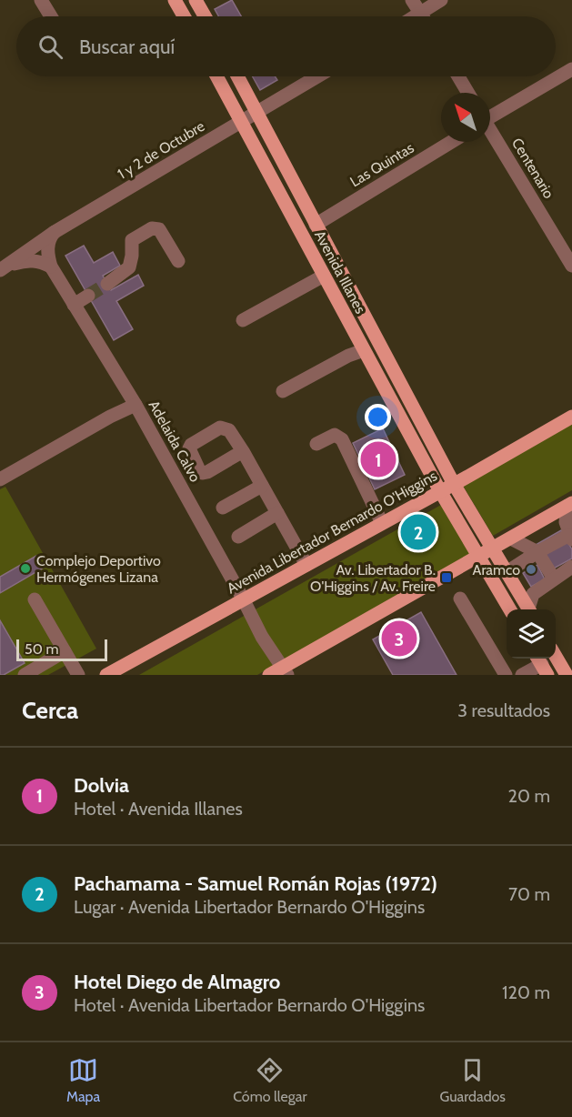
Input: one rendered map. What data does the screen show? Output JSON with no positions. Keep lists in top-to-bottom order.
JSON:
{
  "streets": {
    "main road": ["Avenida Illanes", "Avenida Libertador Bernardo O'Higgins"],
    "street": [
      "1 y 2 de Octubre",
      "Las Quintas",
      "Centenario",
      "Adelaida Calvo"
    ]
  },
  "crossings": [
    ["1 y 2 de Octubre", "Avenida Illanes"],
    ["1 y 2 de Octubre", "Adelaida Calvo"],
    ["Las Quintas", "Avenida Illanes"],
    ["Avenida Illanes", "Avenida Libertador Bernardo O'Higgins"],
    ["Adelaida Calvo", "Avenida Libertador Bernardo O'Higgins"]
  ],
  "places": {
    "other": ["Complejo Deportivo Hermógenes Lizana", "Aramco"],
    "transit": ["Av. Libertador B. O'Higgins / Av. Freire"]
  },
  "scale_bar": "50 m",
  "north": "top left",
  "page": {
    "search": "Buscar aquí",
    "pins": ["1", "2", "3"],
    "scale": "50 m",
    "heading": ["Cerca", "3 resultados"],
    "list": [
      {
        "mark": "1",
        "name": "Dolvia",
        "note": "Hotel · Avenida Illanes",
        "value": "20 m"
      },
      {
        "mark": "2",
        "name": "Pachamama - Samuel Román Rojas (1972)",
        "note": "Lugar · Avenida Libertador Bernardo O'Higgins",
        "value": "70 m"
      },
      {
        "mark": "3",
        "name": "Hotel Diego de Almagro",
        "note": "Hotel · Avenida Libertador Bernardo O'Higgins",
        "value": "120 m"
      }
    ],
    "nav": ["Mapa", "Cómo llegar", "Guardados"]
  }
}
